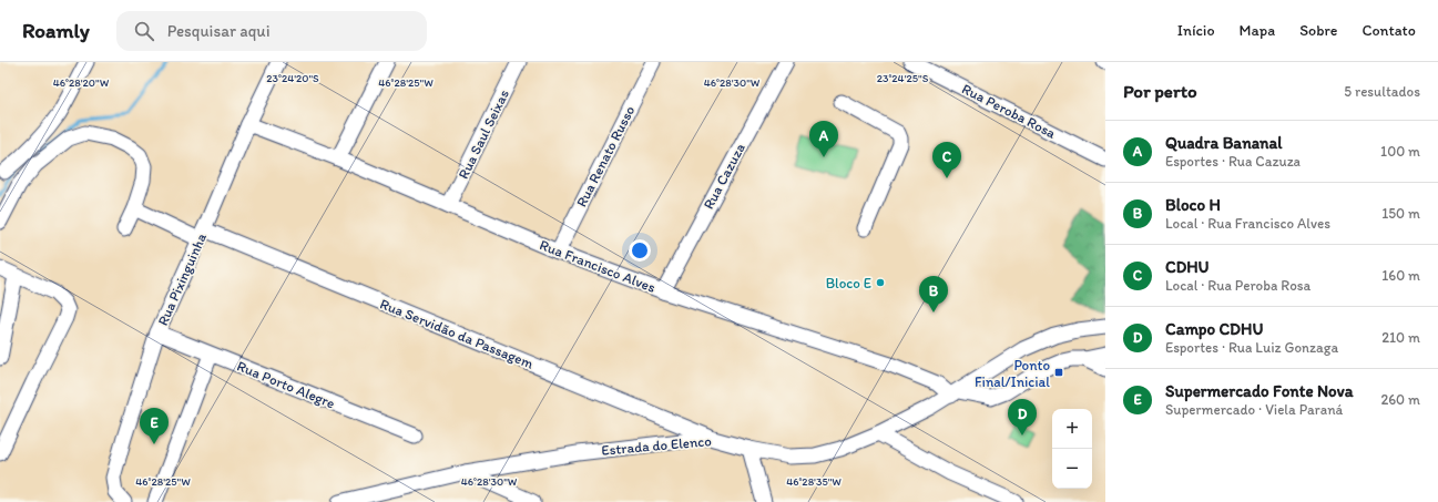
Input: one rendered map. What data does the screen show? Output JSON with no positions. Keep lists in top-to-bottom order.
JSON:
{
  "streets": {
    "street": [
      "Rua Peroba Rosa",
      "Rua Saul Seixas",
      "Rua Renato Russo",
      "Rua Cazuza",
      "Rua Francisco Alves",
      "Rua Pixinguinha",
      "Rua Servidão da Passagem",
      "Rua Porto Alegre",
      "Estrada do Elenco"
    ]
  },
  "crossings": [
    ["Rua Saul Seixas", "Rua Francisco Alves"],
    ["Rua Renato Russo", "Rua Francisco Alves"],
    ["Rua Cazuza", "Rua Francisco Alves"],
    ["Rua Francisco Alves", "Rua Pixinguinha"],
    ["Rua Francisco Alves", "Estrada do Elenco"],
    ["Rua Pixinguinha", "Rua Servidão da Passagem"],
    ["Rua Pixinguinha", "Rua Porto Alegre"],
    ["Rua Servidão da Passagem", "Estrada do Elenco"]
  ],
  "places": {
    "other": ["Bloco E"],
    "transit": ["Ponto Final/Inicial"]
  },
  "page": {
    "header": "Roamly",
    "search": "Pesquisar aqui",
    "nav": [
      "Início",
      "Mapa",
      "Sobre",
      "Contato"
    ],
    "heading": ["Por perto", "5 resultados"],
    "list": [
      {
        "mark": "A",
        "name": "Quadra Bananal",
        "note": "Esportes · Rua Cazuza",
        "value": "100 m"
      },
      {
        "mark": "B",
        "name": "Bloco H",
        "note": "Local · Rua Francisco Alves",
        "value": "150 m"
      },
      {
        "mark": "C",
        "name": "CDHU",
        "note": "Local · Rua Peroba Rosa",
        "value": "160 m"
      },
      {
        "mark": "D",
        "name": "Campo CDHU",
        "note": "Esportes · Rua Luiz Gonzaga",
        "value": "210 m"
      },
      {
        "mark": "E",
        "name": "Supermercado Fonte Nova",
        "note": "Supermercado · Viela Paraná",
        "value": "260 m"
      }
    ],
    "pins": [
      "A",
      "C",
      "B",
      "D",
      "E"
    ],
    "map_buttons": ["+", "−"]
  },
  "coordinates": [
    "23°24'20\"S",
    "23°24'25\"S",
    "46°28'20\"W",
    "46°28'25\"W",
    "46°28'30\"W",
    "46°28'35\"W"
  ]
}
